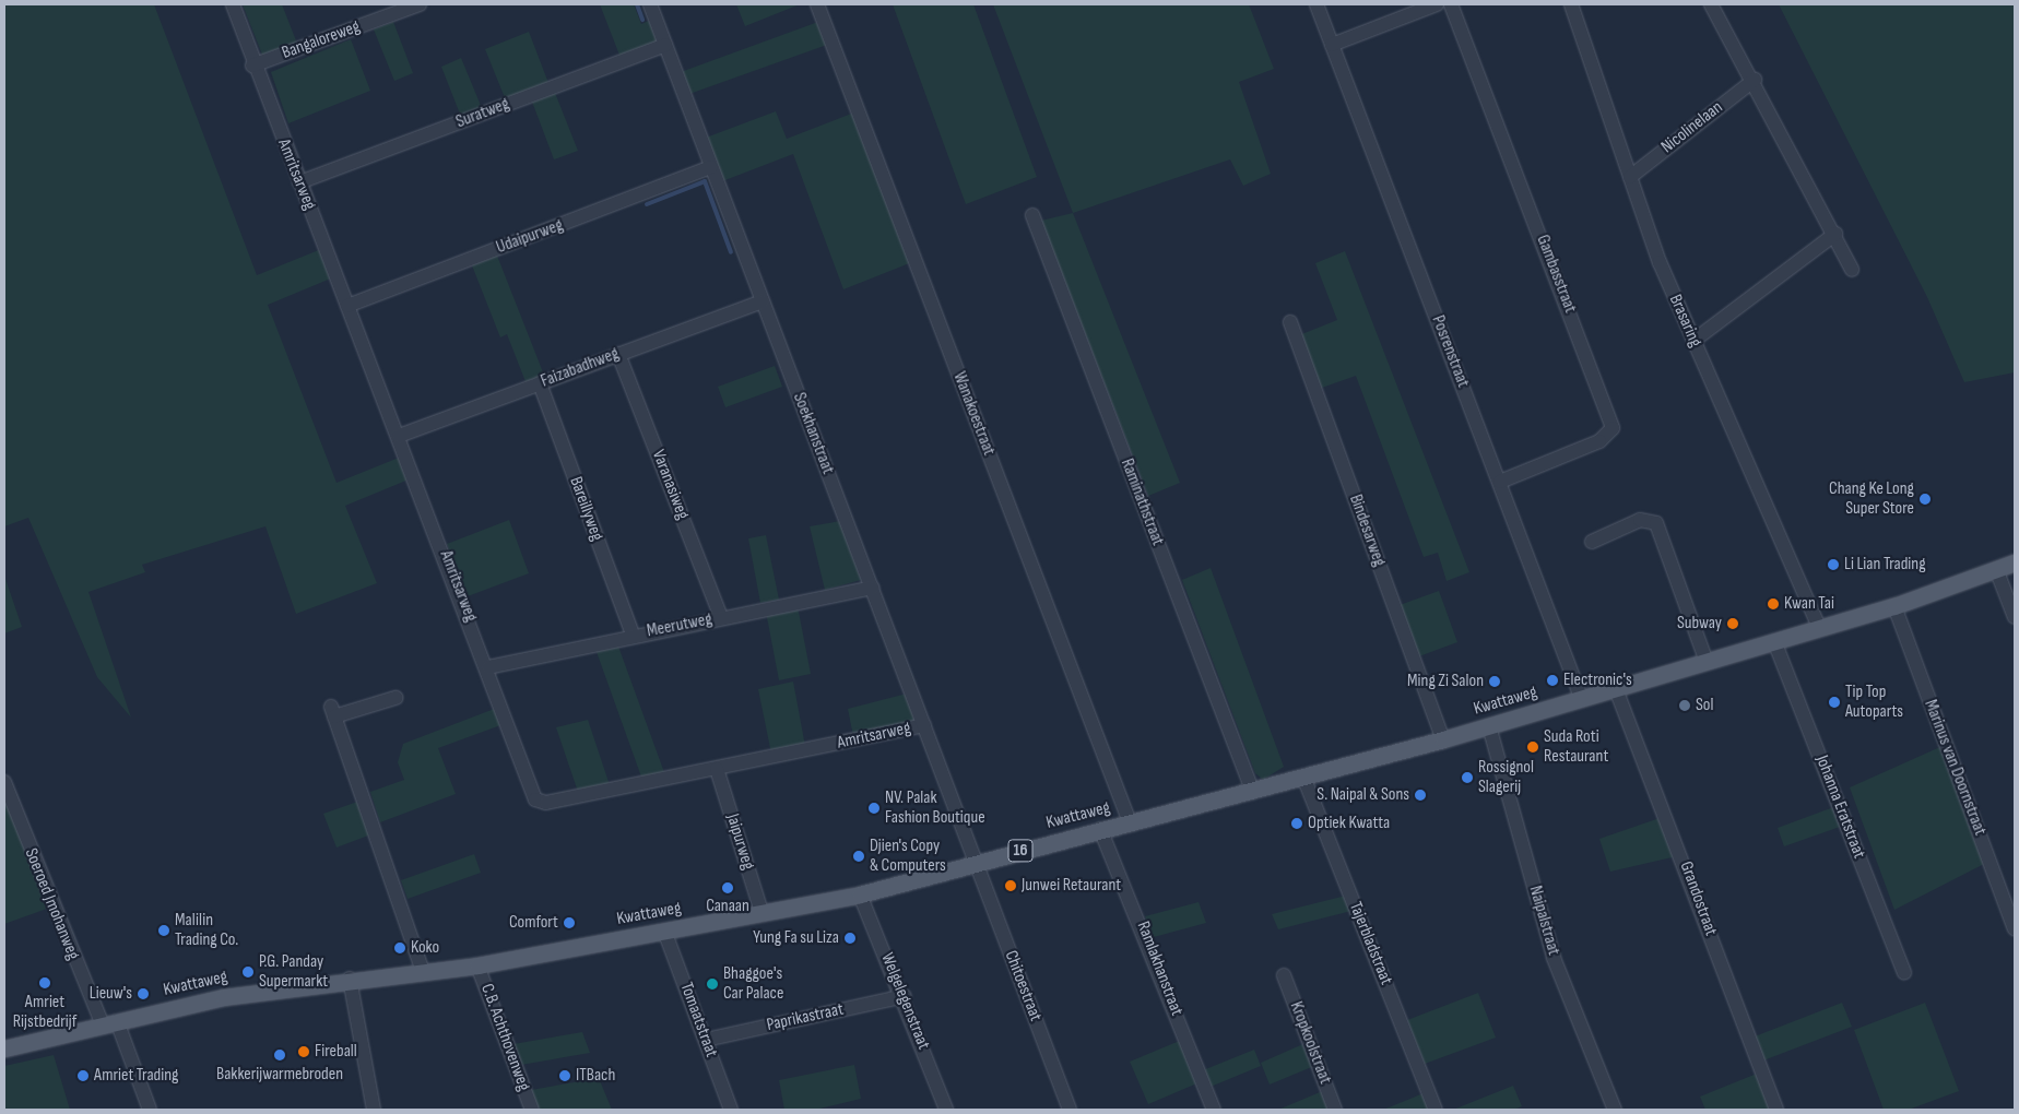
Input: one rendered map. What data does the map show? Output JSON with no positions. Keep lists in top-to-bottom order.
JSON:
{
  "streets": {
    "main road": ["Kwattaweg", "16"],
    "street": [
      "Bangaloreweg",
      "Suratweg",
      "Nicolinelaan",
      "Amritsarweg",
      "Udaipurweg",
      "Gambasstraat",
      "Brasaring",
      "Posrenstraat",
      "Faizabadhweg",
      "Wanakoestraat",
      "Soekhanstraat",
      "Varanasiweg",
      "Raminathstraat",
      "Bareillyweg",
      "Bindesarweg",
      "Meerutweg",
      "Marinus van Doornstraat",
      "Johanna Eratstraat",
      "Jaipurweg",
      "Grandostraat",
      "Soeroed Jmohanweg",
      "Naipalstraat",
      "Tajerbladstraat",
      "Ramlakhanstraat",
      "Chitoestraat",
      "Welgelegenstraat",
      "Paprikastraat",
      "Tomaatstraat",
      "C.B. Achthovenweg",
      "Kropkoolstraat"
    ]
  },
  "crossings": [
    ["Bangaloreweg", "Amritsarweg"],
    ["Suratweg", "Amritsarweg"],
    ["Suratweg", "Soekhanstraat"],
    ["Nicolinelaan", "Brasaring"],
    ["Amritsarweg", "Udaipurweg"],
    ["Amritsarweg", "Faizabadhweg"],
    ["Amritsarweg", "Soekhanstraat"],
    ["Amritsarweg", "Meerutweg"],
    ["Amritsarweg", "Jaipurweg"],
    ["Udaipurweg", "Soekhanstraat"],
    ["Gambasstraat", "Posrenstraat"],
    ["Brasaring", "Kwattaweg"],
    ["Posrenstraat", "Kwattaweg"],
    ["Faizabadhweg", "Soekhanstraat"],
    ["Faizabadhweg", "Varanasiweg"],
    ["Faizabadhweg", "Bareillyweg"],
    ["Wanakoestraat", "Kwattaweg"],
    ["Soekhanstraat", "Meerutweg"],
    ["Soekhanstraat", "Kwattaweg"],
    ["Soekhanstraat", "Chitoestraat"],
    ["Varanasiweg", "Meerutweg"],
    ["Raminathstraat", "Kwattaweg"],
    ["Bareillyweg", "Meerutweg"],
    ["Bindesarweg", "Kwattaweg"],
    ["Kwattaweg", "Marinus van Doornstraat"],
    ["Kwattaweg", "Johanna Eratstraat"],
    ["Kwattaweg", "Jaipurweg"],
    ["Kwattaweg", "Grandostraat"],
    ["Kwattaweg", "Soeroed Jmohanweg"],
    ["Kwattaweg", "Naipalstraat"],
    ["Kwattaweg", "Tajerbladstraat"],
    ["Kwattaweg", "Ramlakhanstraat"],
    ["Kwattaweg", "Chitoestraat"],
    ["Kwattaweg", "Welgelegenstraat"],
    ["Kwattaweg", "Tomaatstraat"],
    ["Kwattaweg", "C.B. Achthovenweg"],
    ["Welgelegenstraat", "Paprikastraat"],
    ["Paprikastraat", "Tomaatstraat"]
  ],
  "places": [
    "Chang Ke Long Super Store",
    "Li Lian Trading",
    "Kwan Tai",
    "Subway",
    "Electronic's",
    "Ming Zi Salon",
    "Tip Top Autoparts",
    "Sol",
    "Suda Roti Restaurant",
    "Rossignol Slagerij",
    "S. Naipal & Sons",
    "NV. Palak Fashion Boutique",
    "Optiek Kwatta",
    "Djien's Copy & Computers",
    "Junwei Retaurant",
    "Canaan",
    "Comfort",
    "Malilin Trading Co.",
    "Yung Fa su Liza",
    "Koko",
    "P.G. Panday Supermarkt",
    "Amriet Rijstbedrijf",
    "Bhaggoe's Car Palace",
    "Lieuw's",
    "Fireball",
    "Bakkerijwarmebroden",
    "Amriet Trading",
    "ITBach"
  ]
}
